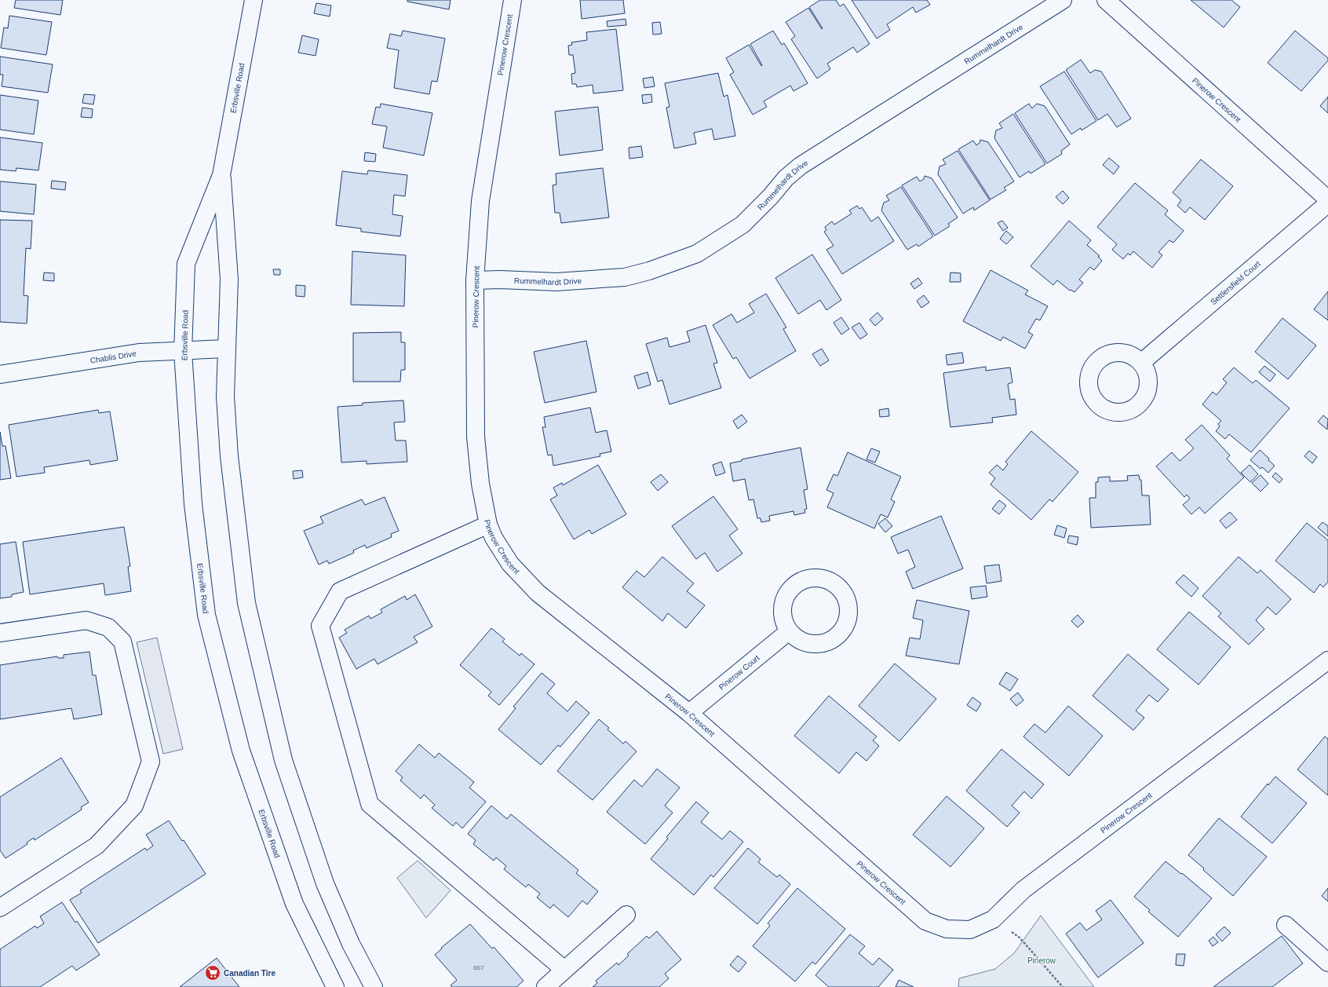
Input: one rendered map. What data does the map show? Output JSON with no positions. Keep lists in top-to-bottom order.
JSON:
{
  "streets": {
    "street": [
      "Rummelhardt Drive",
      "Pinerow Crescent",
      "Erbsville Road",
      "Settlersfield Court",
      "Chablis Drive",
      "Pinerow Court"
    ]
  },
  "crossings": [
    ["Rummelhardt Drive", "Pinerow Crescent"],
    ["Pinerow Crescent", "Pinerow Court"],
    ["Erbsville Road", "Chablis Drive"]
  ],
  "parks": ["Pinerow"],
  "places": {
    "supermarket": ["Canadian Tire"]
  },
  "house_numbers": ["667"]
}
